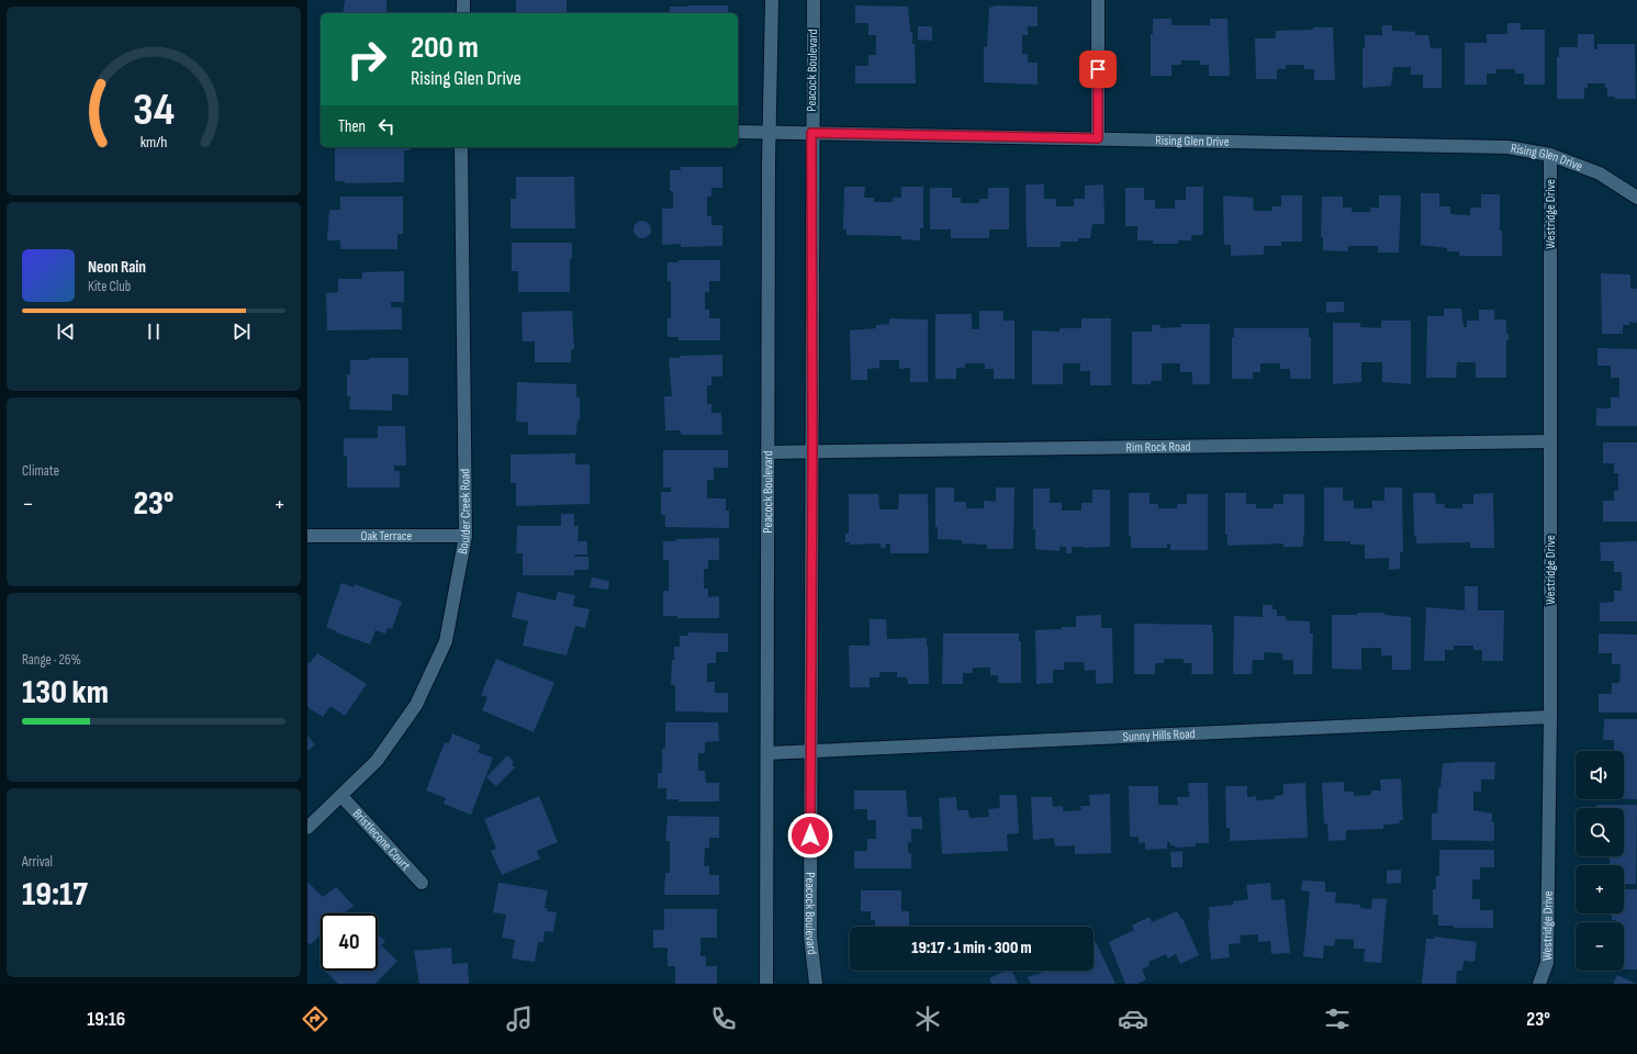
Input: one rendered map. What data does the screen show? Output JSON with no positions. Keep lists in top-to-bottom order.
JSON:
{
  "streets": {
    "street": [
      "Peacock Boulevard",
      "Rising Glen Drive",
      "Westridge Drive",
      "Rim Rock Road",
      "Boulder Creek Road",
      "Oak Terrace",
      "Sunny Hills Road",
      "Bristlecone Court"
    ]
  },
  "crossings": [
    ["Peacock Boulevard", "Rising Glen Drive"],
    ["Peacock Boulevard", "Rim Rock Road"],
    ["Peacock Boulevard", "Sunny Hills Road"],
    ["Rising Glen Drive", "Westridge Drive"],
    ["Westridge Drive", "Rim Rock Road"],
    ["Westridge Drive", "Sunny Hills Road"],
    ["Boulder Creek Road", "Oak Terrace"],
    ["Boulder Creek Road", "Bristlecone Court"]
  ],
  "page": {
    "turn": ["200 m", "Rising Glen Drive"],
    "then": "Then",
    "song": ["Neon Rain", "Kite Club"],
    "tile": [
      "Climate",
      ["Range · 26%", "130 km"],
      ["Arrival", "19:17"]
    ],
    "heat": ["−", "23°", "+"],
    "map_buttons": ["+", "−"],
    "limit": "40",
    "trip": "19:17 · 1 min · 300 m",
    "tabs": ["19:16", "23°"],
    "gauge": ["34", "km/h"]
  }
}
